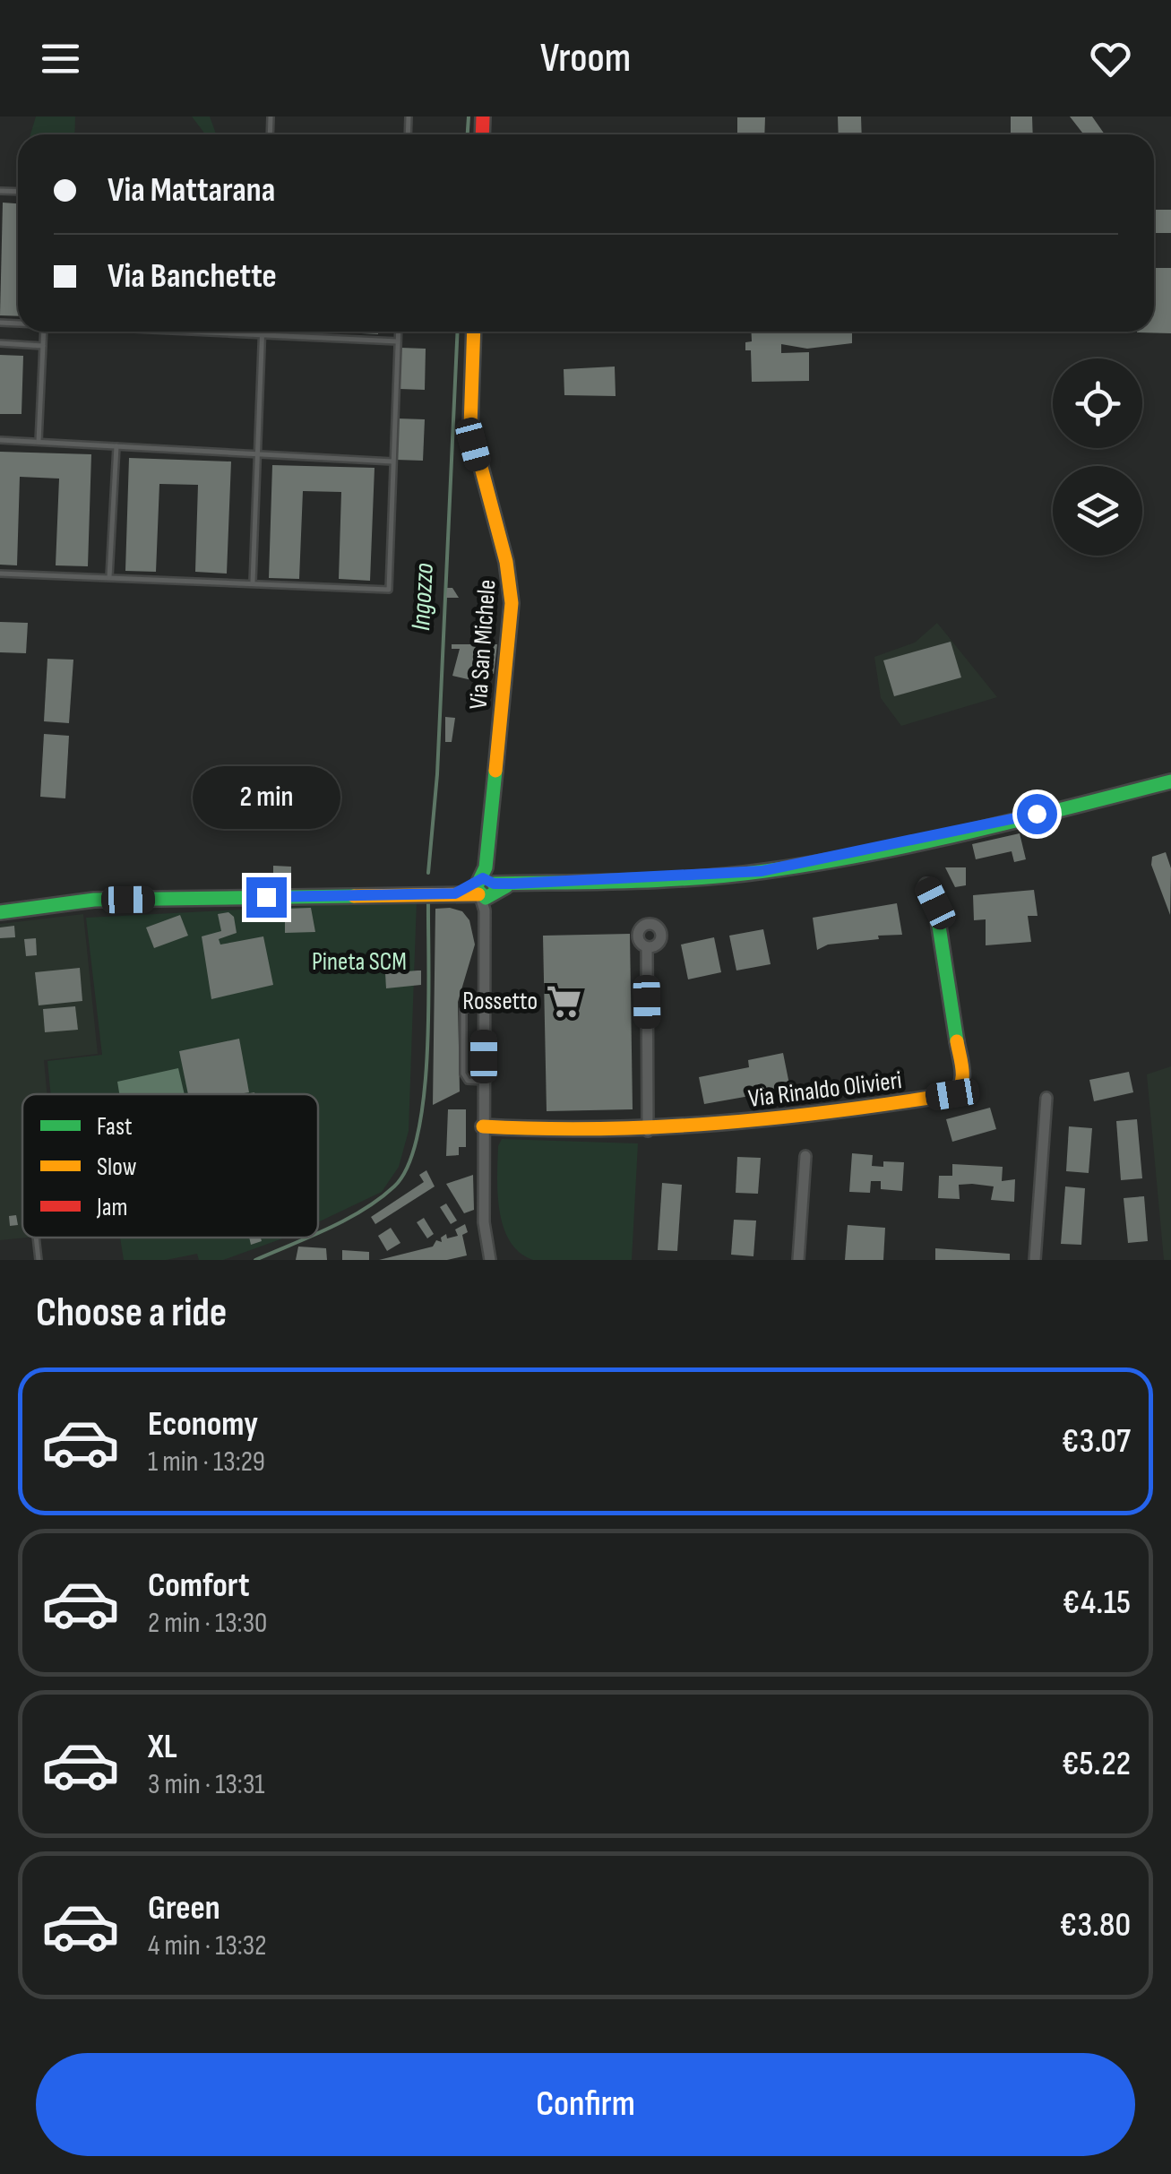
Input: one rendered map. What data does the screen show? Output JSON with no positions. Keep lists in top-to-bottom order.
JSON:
{
  "streets": {
    "street": ["Via San Michele", "Via Rinaldo Olivieri"]
  },
  "water": ["Ingozzo"],
  "parks": ["Pineta SCM"],
  "places": {
    "supermarket": ["Rossetto"]
  },
  "legend": ["Fast", "Slow", "Jam"],
  "page": {
    "header": "Vroom",
    "banner": ["Via Mattarana", "Via Banchette"],
    "bubble": "2 min",
    "heading": "Choose a ride",
    "list": [
      {
        "name": "Economy",
        "note": "1 min · 13:29",
        "value": "€3.07"
      },
      {
        "name": "Comfort",
        "note": "2 min · 13:30",
        "value": "€4.15"
      },
      {
        "name": "XL",
        "note": "3 min · 13:31",
        "value": "€5.22"
      },
      {
        "name": "Green",
        "note": "4 min · 13:32",
        "value": "€3.80"
      }
    ],
    "buttons": "Confirm"
  }
}
